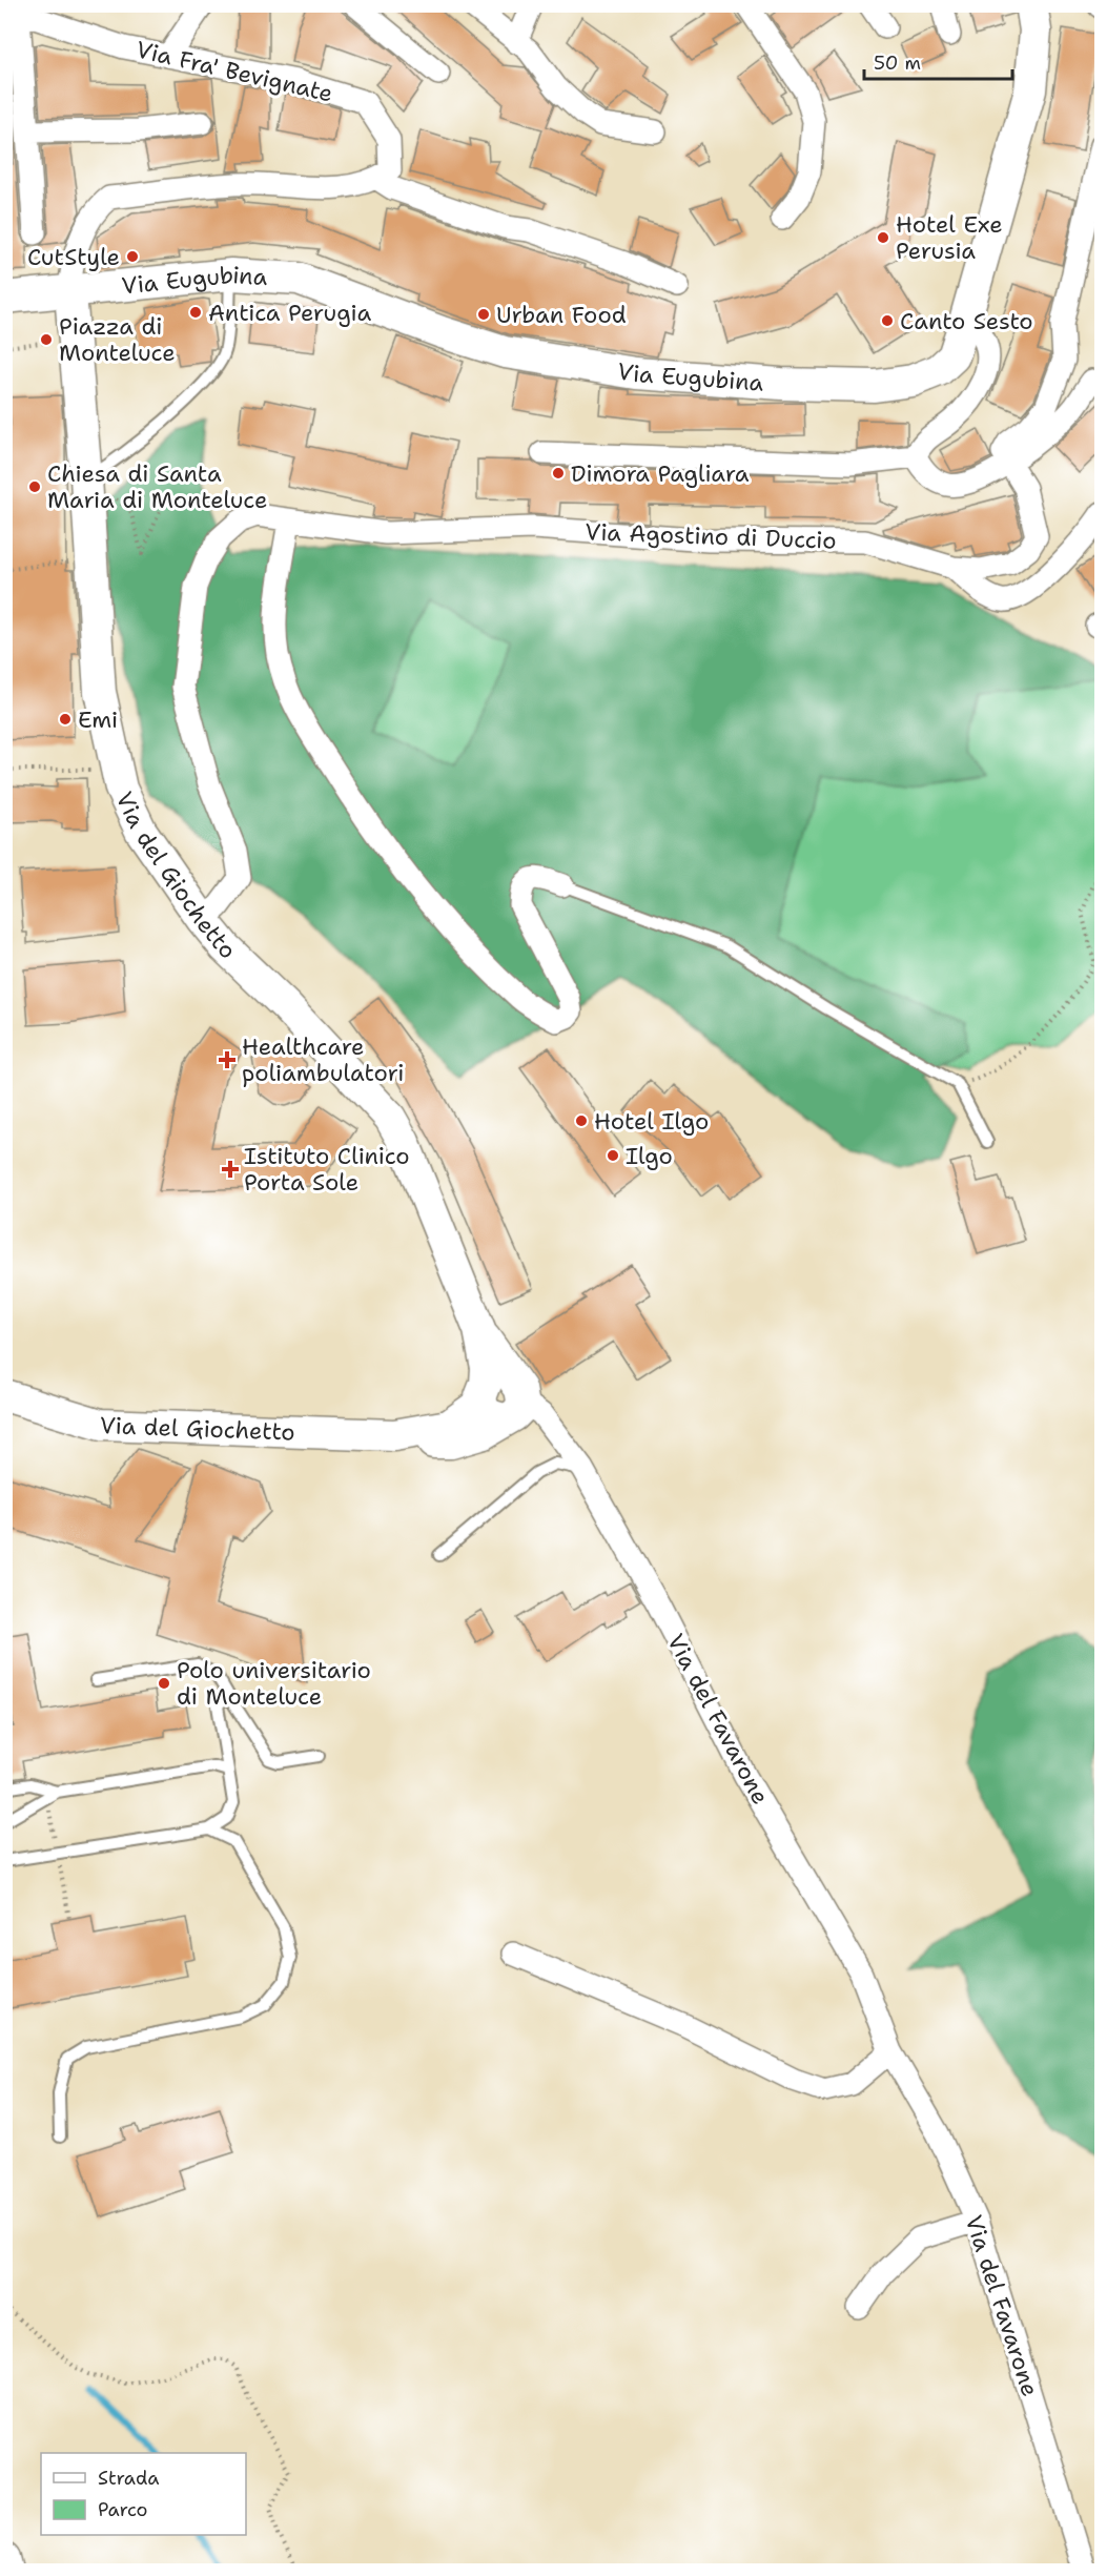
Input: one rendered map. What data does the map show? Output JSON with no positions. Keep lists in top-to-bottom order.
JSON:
{
  "streets": {
    "street": [
      "Via Fra' Bevignate",
      "Via Eugubina",
      "Via Agostino di Duccio",
      "Via del Giochetto",
      "Via del Favarone"
    ]
  },
  "crossings": [
    ["Via Eugubina", "Via del Giochetto"],
    ["Via del Giochetto", "Via del Favarone"]
  ],
  "places": {
    "other": [
      "Hotel Exe Perusia",
      "CutStyle",
      "Antica Perugia",
      "Urban Food",
      "Canto Sesto",
      "Piazza di Monteluce",
      "Dimora Pagliara",
      "Chiesa di Santa Maria di Monteluce",
      "Emi",
      "Hotel Ilgo",
      "Ilgo",
      "Polo universitario di Monteluce"
    ],
    "health": ["Healthcare poliambulatori", "Istituto Clinico Porta Sole"]
  },
  "legend": ["Strada", "Parco"],
  "scale_bar": "50 m"
}
